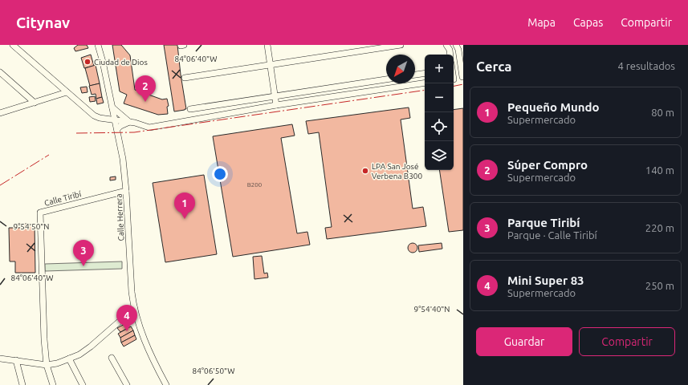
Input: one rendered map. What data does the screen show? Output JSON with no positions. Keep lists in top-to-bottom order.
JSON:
{
  "streets": {
    "street": ["Calle Tiribí", "Calle Herrera"]
  },
  "crossings": [
    ["Calle Tiribí", "Calle Herrera"]
  ],
  "places": ["Ciudad de Dios", "LPA San José Verbena B300"],
  "house_numbers": ["B200"],
  "north": "bottom left",
  "page": {
    "header": "Citynav",
    "nav": ["Mapa", "Capas", "Compartir"],
    "heading": ["Cerca", "4 resultados"],
    "map_buttons": ["+", "−"],
    "pins": [
      "2",
      "1",
      "3",
      "4"
    ],
    "list": [
      {
        "mark": "1",
        "name": "Pequeño Mundo",
        "note": "Supermercado",
        "value": "80 m"
      },
      {
        "mark": "2",
        "name": "Súper Compro",
        "note": "Supermercado",
        "value": "140 m"
      },
      {
        "mark": "3",
        "name": "Parque Tiribí",
        "note": "Parque · Calle Tiribí",
        "value": "220 m"
      },
      {
        "mark": "4",
        "name": "Mini Super 83",
        "note": "Supermercado",
        "value": "250 m"
      }
    ],
    "buttons": ["Guardar", "Compartir"]
  },
  "coordinates": [
    "84°06'40\"W",
    "9°54'50\"N",
    "9°54'40\"N",
    "84°06'50\"W"
  ]
}
